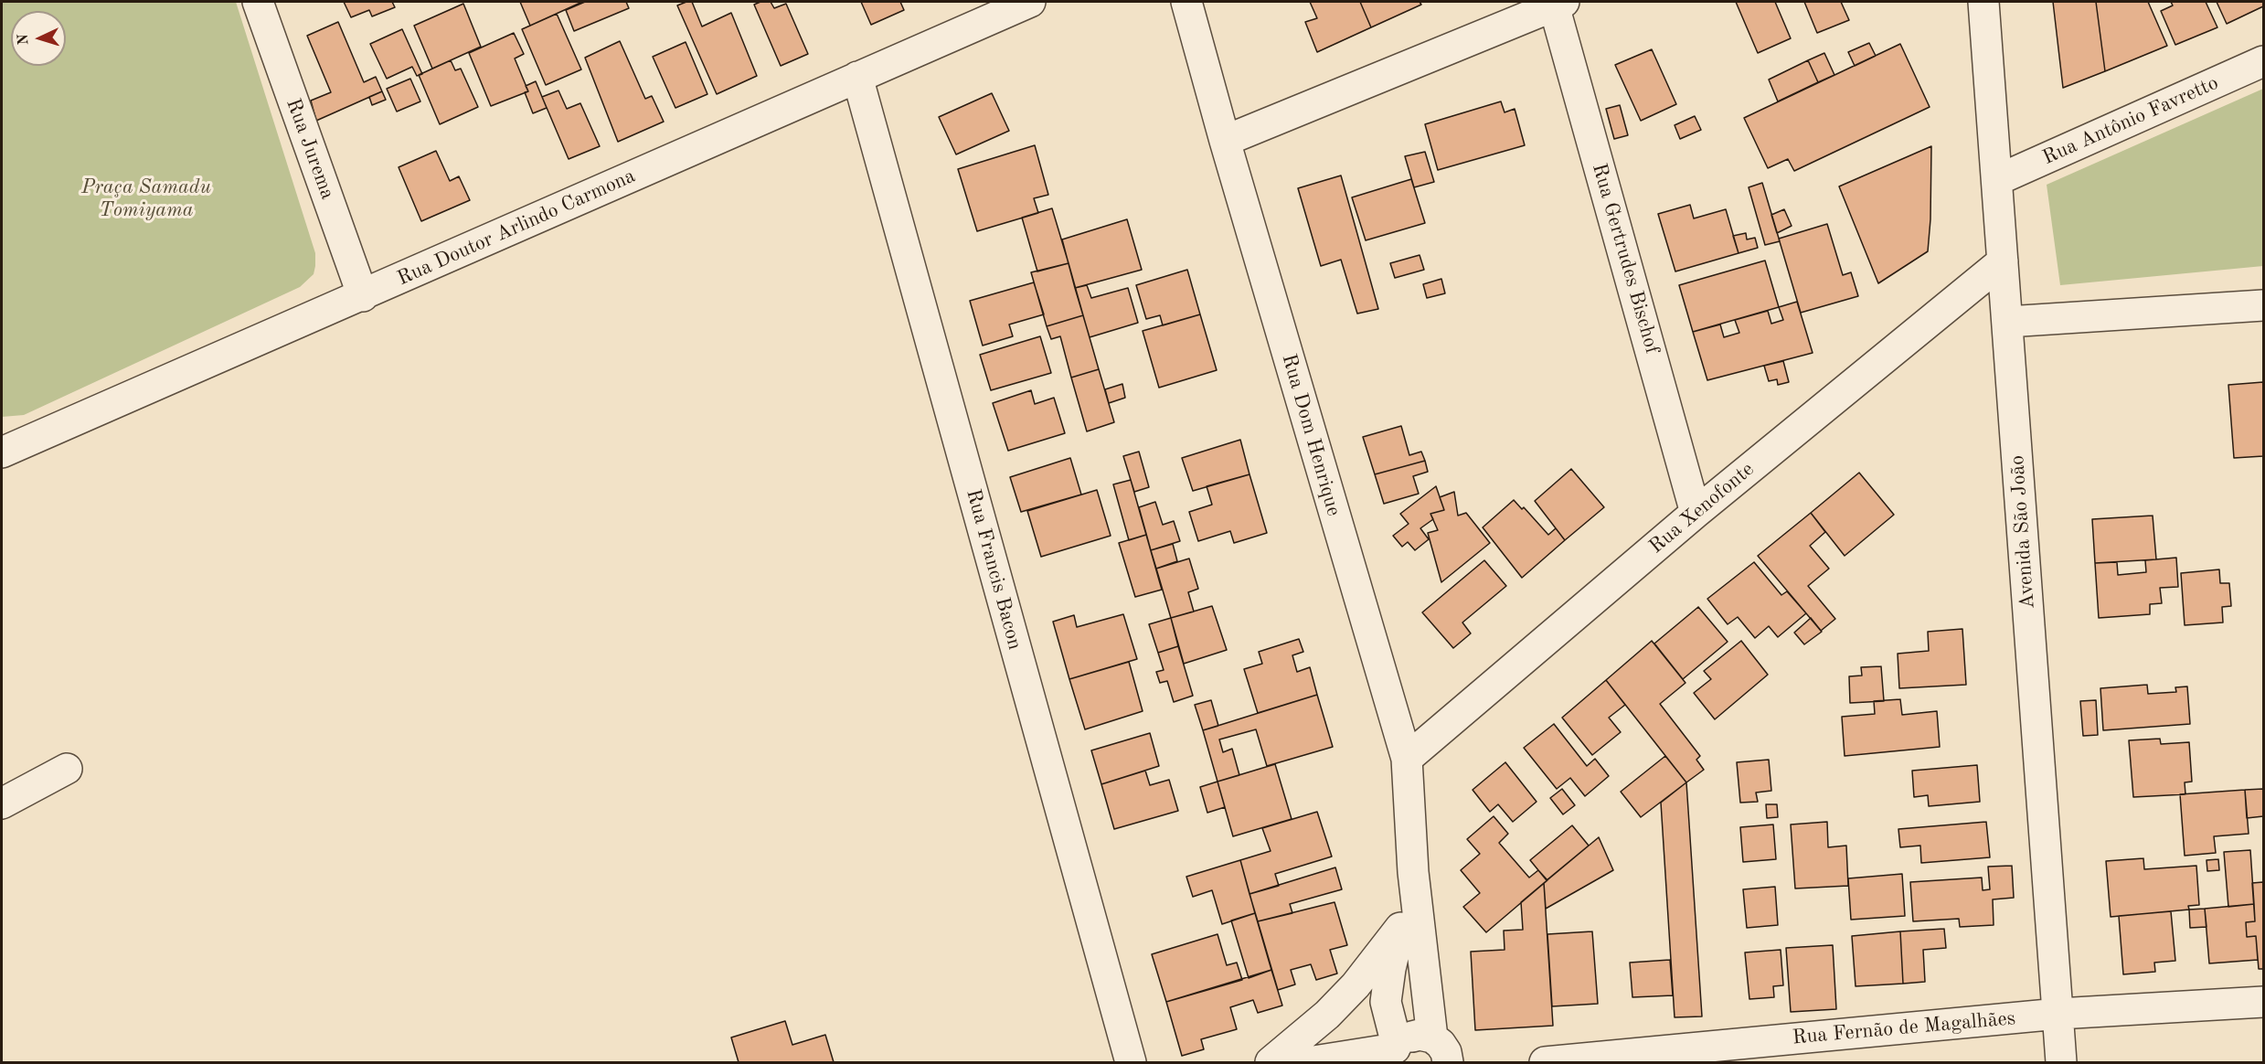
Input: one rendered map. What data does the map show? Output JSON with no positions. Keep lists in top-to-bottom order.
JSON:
{
  "streets": {
    "street": [
      "Rua Antônio Favretto",
      "Rua Jurema",
      "Rua Doutor Arlindo Carmona",
      "Rua Gertrudes Bischof",
      "Rua Dom Henrique",
      "Rua Xenofonte",
      "Avenida São João",
      "Rua Francis Bacon",
      "Rua Fernão de Magalhães"
    ]
  },
  "crossings": [
    ["Rua Antônio Favretto", "Avenida São João"],
    ["Rua Jurema", "Rua Doutor Arlindo Carmona"],
    ["Rua Doutor Arlindo Carmona", "Rua Francis Bacon"],
    ["Rua Gertrudes Bischof", "Rua Xenofonte"],
    ["Rua Dom Henrique", "Rua Xenofonte"],
    ["Rua Xenofonte", "Avenida São João"],
    ["Avenida São João", "Rua Fernão de Magalhães"]
  ],
  "parks": ["Praça Samadu Tomiyama"],
  "north": "left"
}
